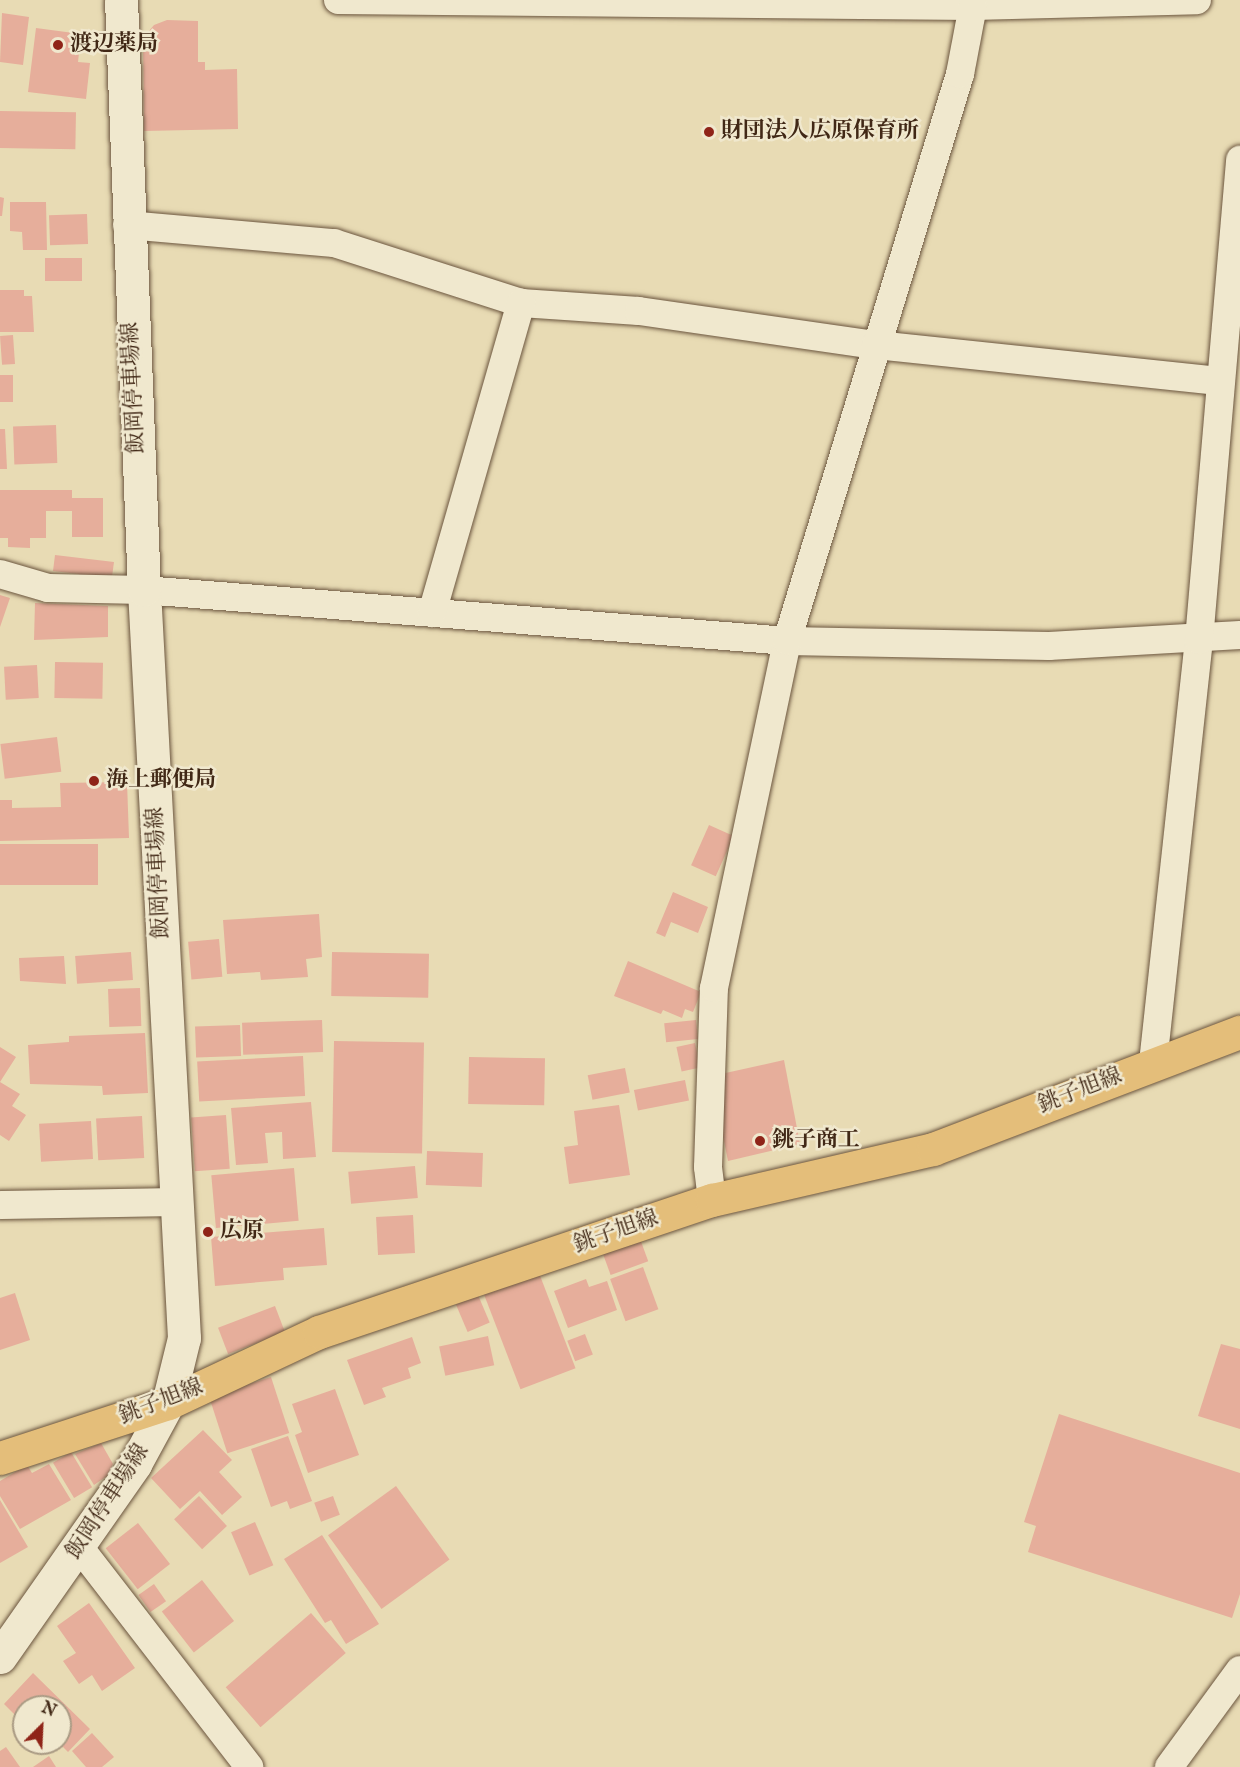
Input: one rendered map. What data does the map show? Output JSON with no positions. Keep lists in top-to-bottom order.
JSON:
{
  "streets": {
    "main road": ["飯岡停車場線", "銚子旭線"]
  },
  "crossings": [
    ["飯岡停車場線", "銚子旭線"]
  ],
  "places": [
    "渡辺薬局",
    "財団法人広原保育所",
    "海上郵便局",
    "銚子商工",
    "広原"
  ],
  "north": "top right"
}
